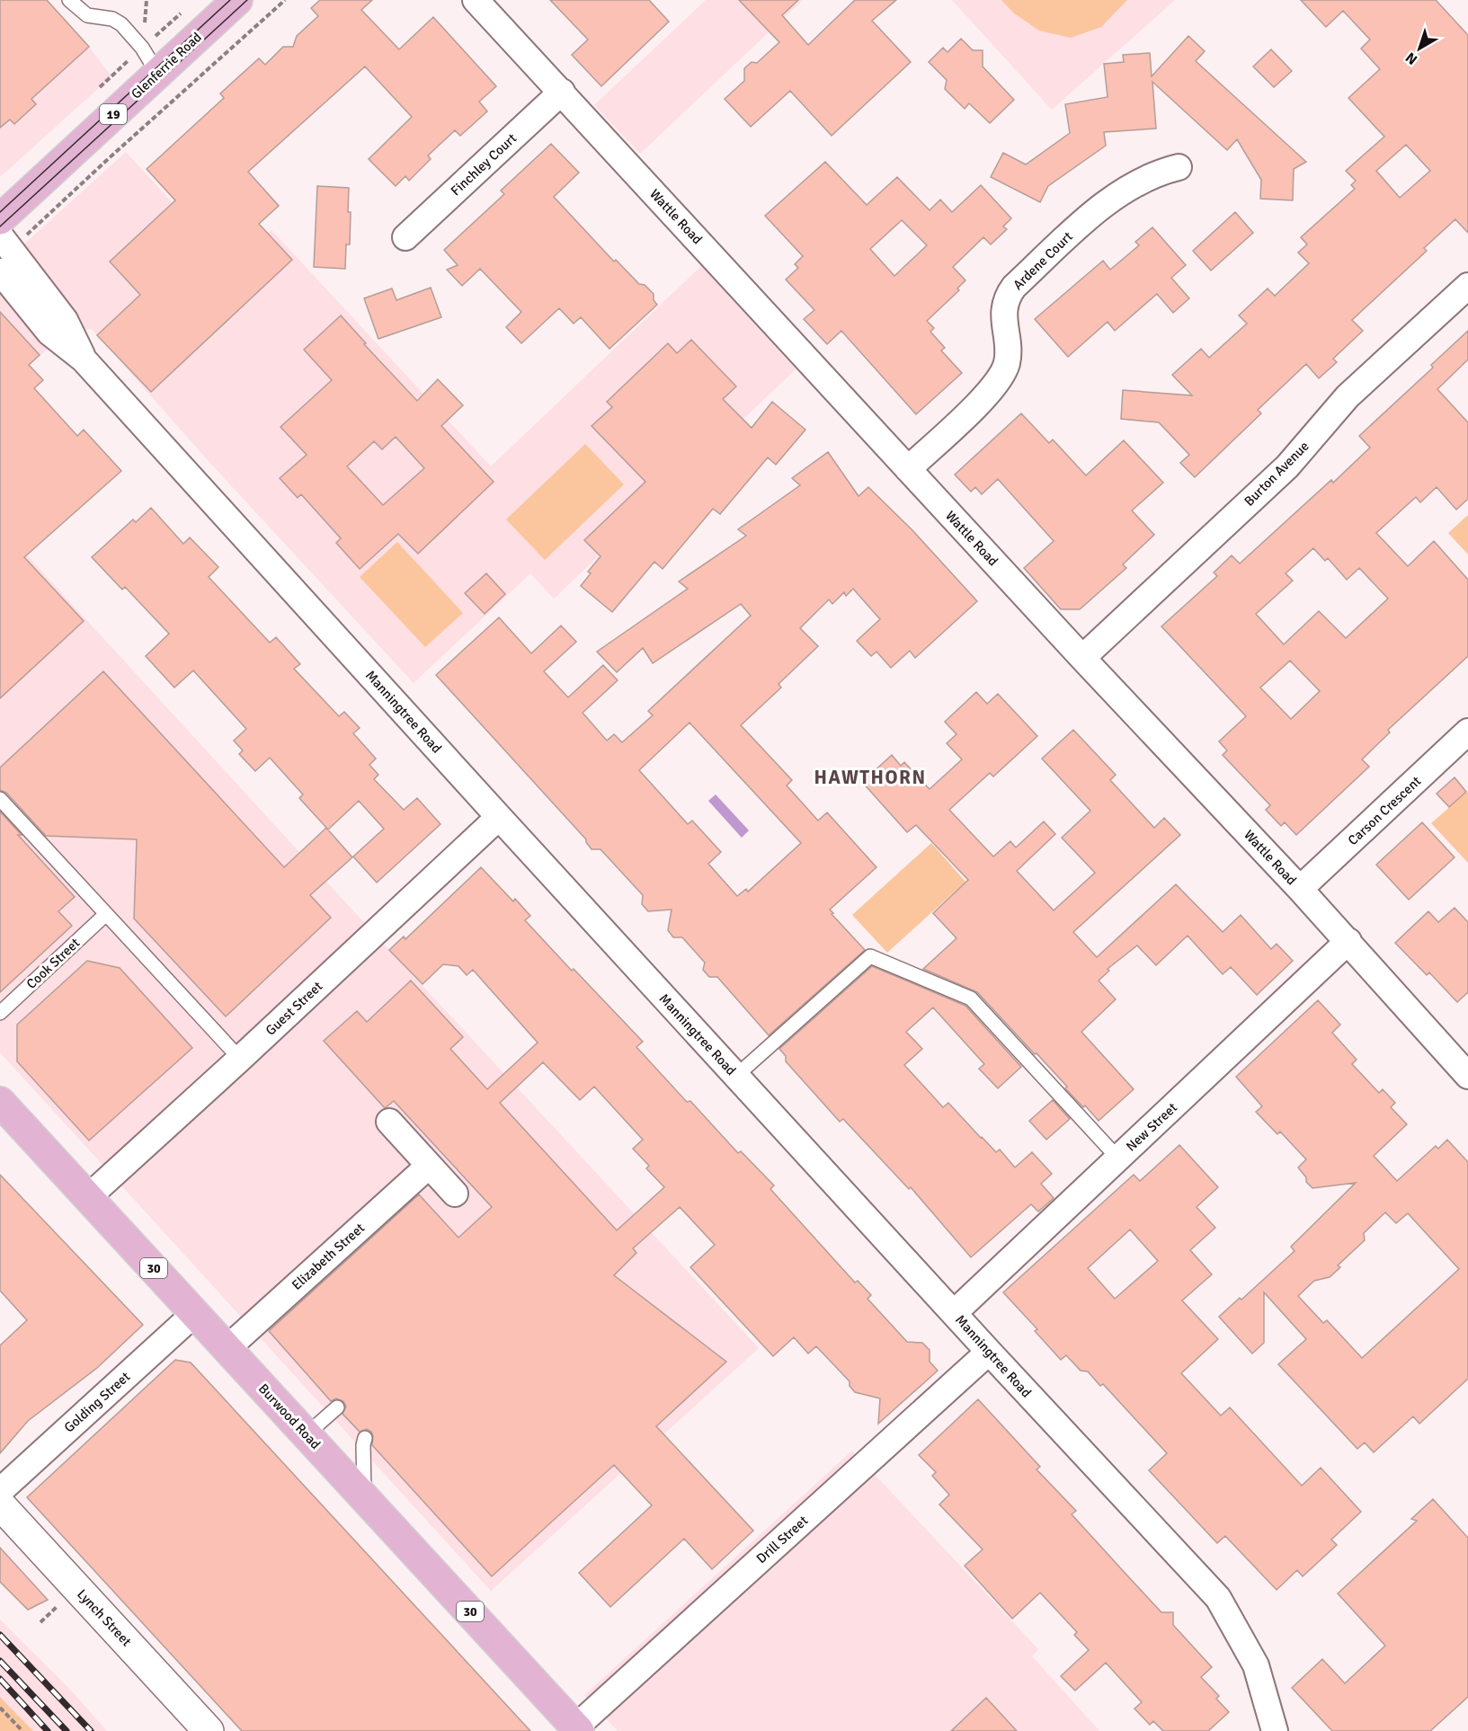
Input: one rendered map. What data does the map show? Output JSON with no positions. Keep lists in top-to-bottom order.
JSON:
{
  "streets": {
    "main road": [
      "Glenferrie Road",
      "19",
      "30",
      "Burwood Road"
    ],
    "street": [
      "Finchley Court",
      "Wattle Road",
      "Ardene Court",
      "Burton Avenue",
      "Manningtree Road",
      "Carson Crescent",
      "Guest Street",
      "New Street",
      "Elizabeth Street",
      "Golding Street",
      "Drill Street",
      "Lynch Street"
    ],
    "lane": ["Cook Street"]
  },
  "crossings": [
    ["Glenferrie Road", "Manningtree Road"],
    ["Finchley Court", "Wattle Road"],
    ["Wattle Road", "Ardene Court"],
    ["Wattle Road", "Burton Avenue"],
    ["Wattle Road", "Carson Crescent"],
    ["Wattle Road", "New Street"],
    ["Manningtree Road", "Guest Street"],
    ["Manningtree Road", "New Street"],
    ["Manningtree Road", "Drill Street"],
    ["Guest Street", "Burwood Road"],
    ["Elizabeth Street", "Burwood Road"],
    ["Golding Street", "Burwood Road"],
    ["Burwood Road", "Drill Street"]
  ],
  "districts": ["HAWTHORN"],
  "north": "bottom left"
}
